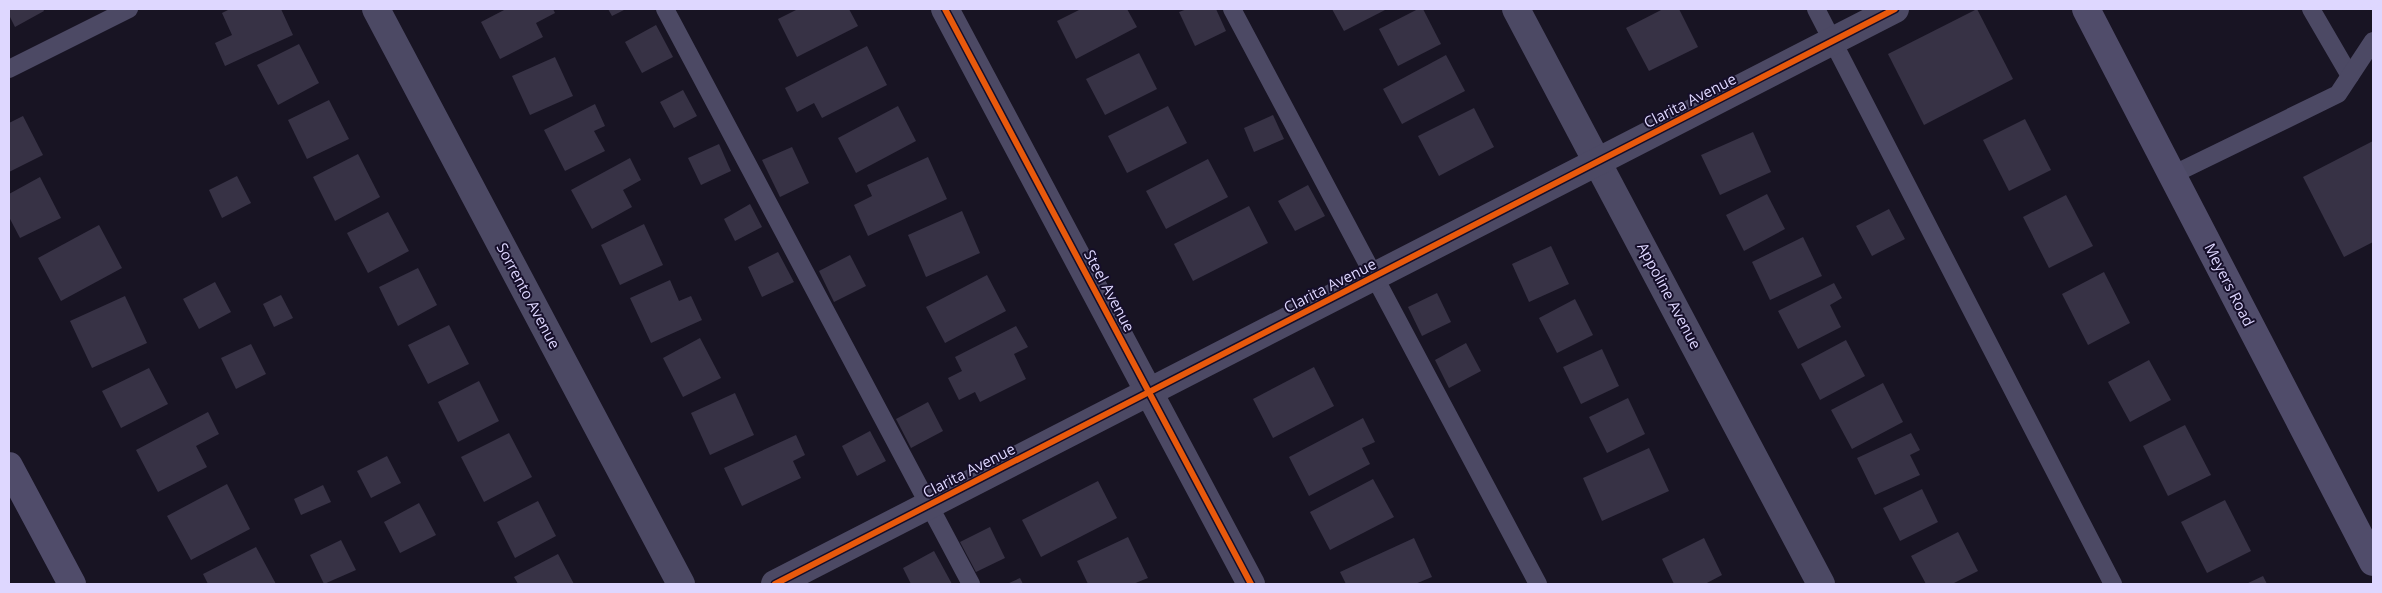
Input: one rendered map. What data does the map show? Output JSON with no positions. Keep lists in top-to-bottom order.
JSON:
{
  "streets": {
    "street": [
      "Clarita Avenue",
      "Meyers Road",
      "Steel Avenue",
      "Sorrento Avenue",
      "Appoline Avenue"
    ]
  },
  "crossings": [
    ["Clarita Avenue", "Steel Avenue"],
    ["Clarita Avenue", "Appoline Avenue"]
  ]
}
